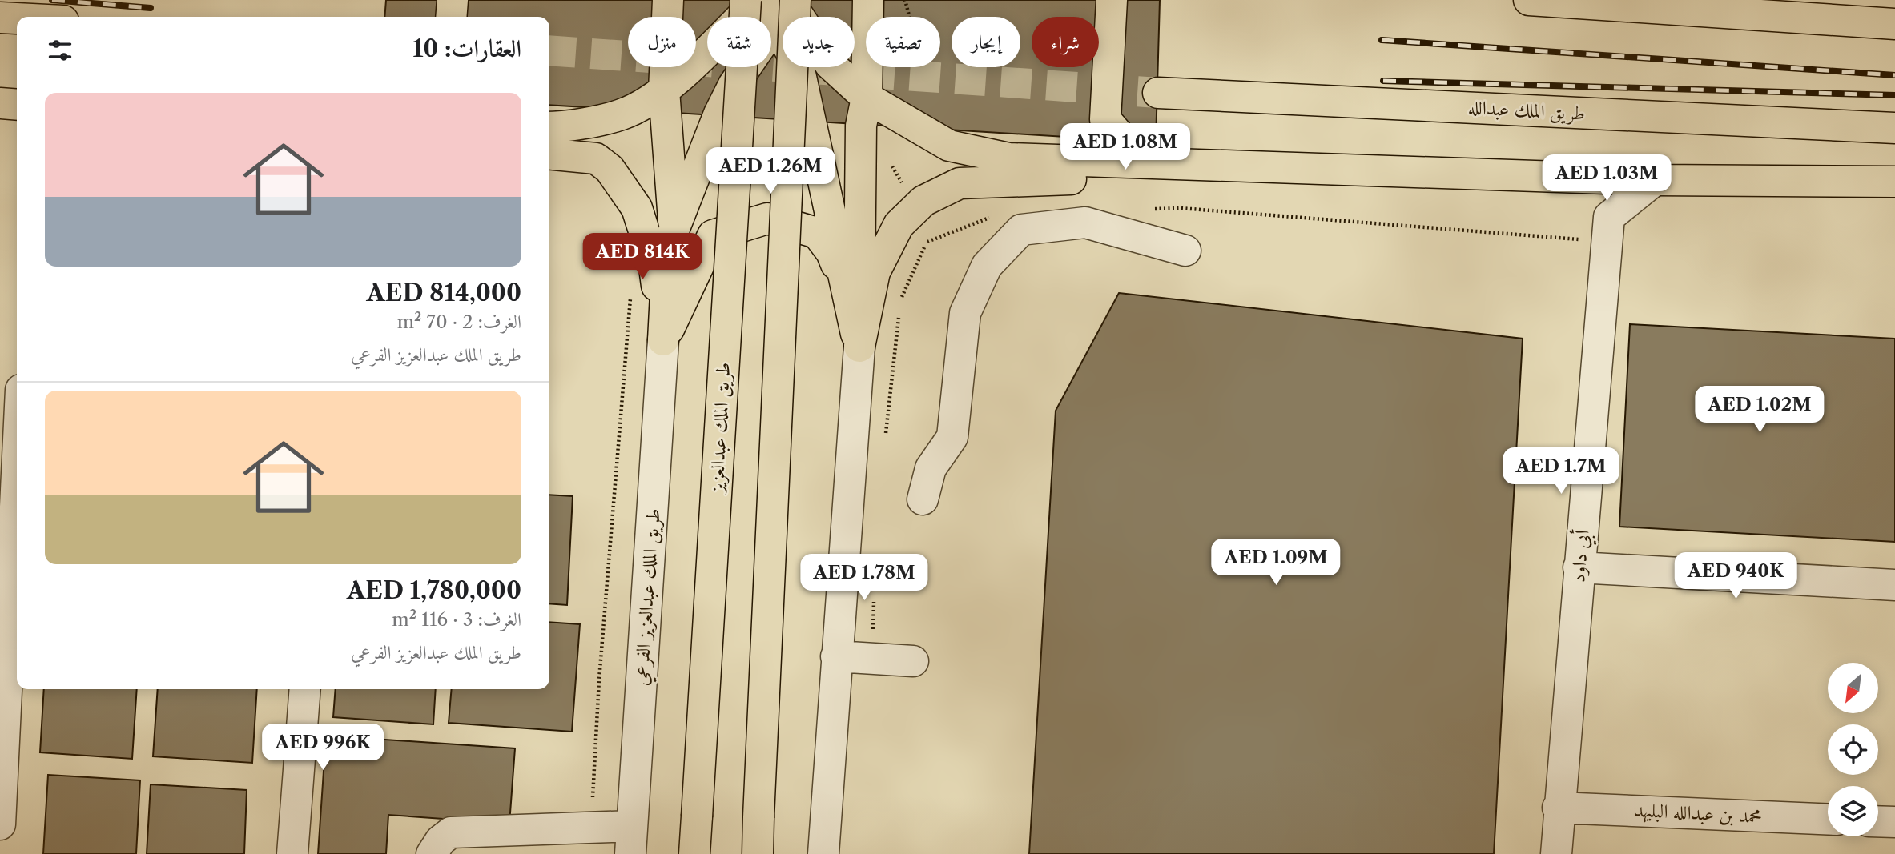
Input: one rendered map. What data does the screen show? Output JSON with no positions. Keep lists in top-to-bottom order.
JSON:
{
  "streets": {
    "main road": ["طريق الملك عبدالله", "طريق الملك عبدالعزيز"],
    "street": ["أبي داود", "طريق الملك عبدالعزيز الفرعي", "محمد بن عبدالله البليهد"]
  },
  "crossings": [
    ["أبي داود", "محمد بن عبدالله البليهد"]
  ],
  "north": "bottom left",
  "page": {
    "chip": [
      "شراء",
      "إيجار",
      "تصفية",
      "جديد",
      "شقة",
      "منزل"
    ],
    "heading": "العقارات: 10",
    "list": [
      {
        "name": "AED 814,000",
        "note": "الغرف: 2 · 70 m² · طريق الملك عبدالعزيز الفرعي"
      },
      {
        "name": "AED 1,780,000",
        "note": "الغرف: 3 · 116 m² · طريق الملك عبدالعزيز الفرعي"
      }
    ],
    "price": [
      "AED 1.08M",
      "AED 1.26M",
      "AED 1.03M",
      "AED 814K",
      "AED 1.02M",
      "AED 1.7M",
      "AED 1.09M",
      "AED 940K",
      "AED 1.78M",
      "AED 996K"
    ]
  }
}
